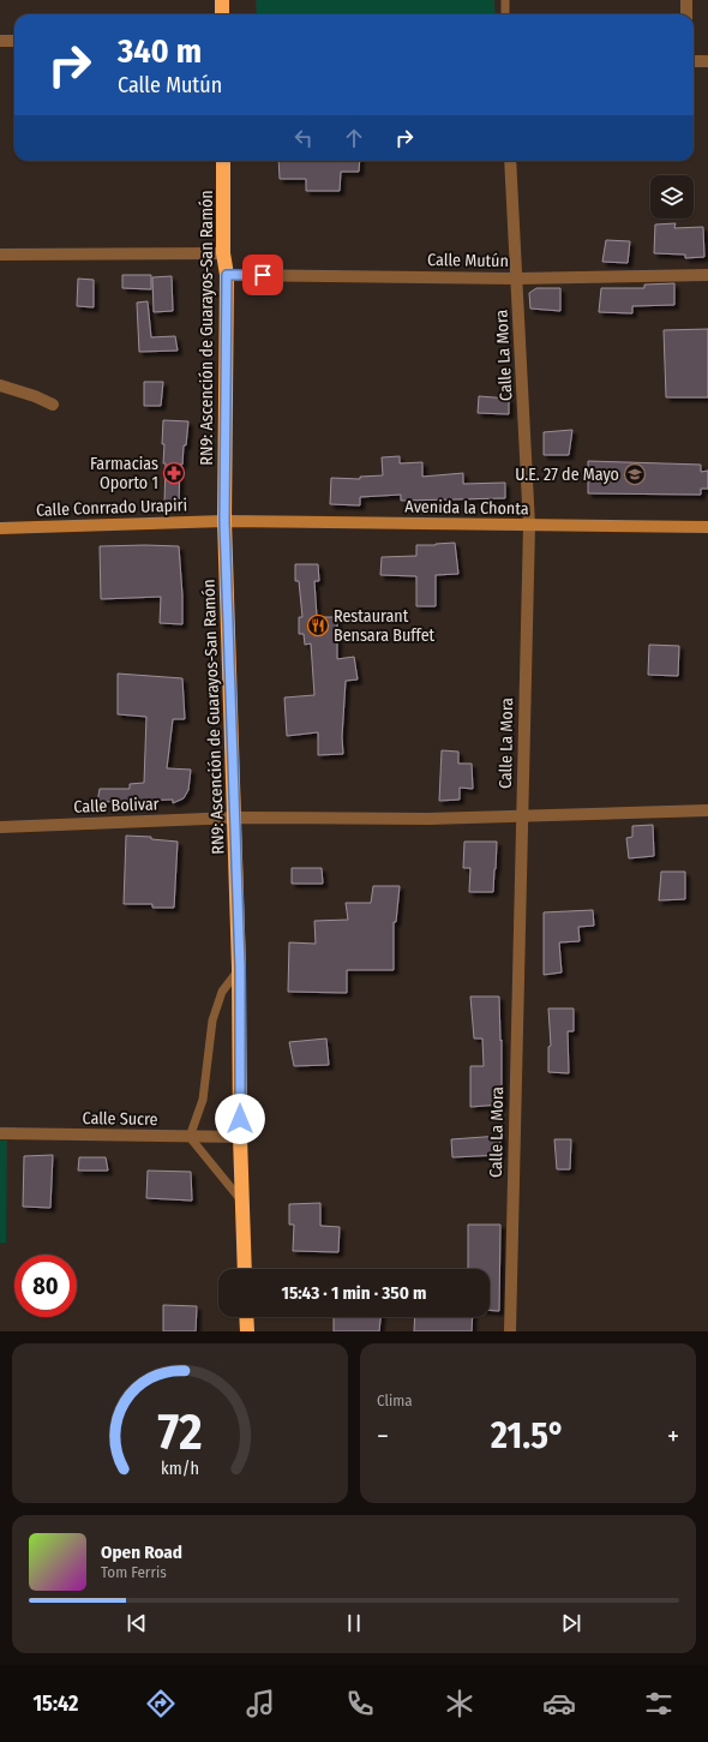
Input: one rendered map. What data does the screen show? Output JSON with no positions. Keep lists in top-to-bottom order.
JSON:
{
  "streets": {
    "highway": ["RN9: Ascención de Guarayos-San Ramón"],
    "street": [
      "Calle Mutún",
      "Calle La Mora",
      "Calle Conrrado Urapiri",
      "Avenida la Chonta",
      "Calle Bolivar",
      "Calle Sucre"
    ]
  },
  "crossings": [
    ["Calle Mutún", "RN9: Ascención de Guarayos-San Ramón"],
    ["Calle Mutún", "Calle La Mora"],
    ["RN9: Ascención de Guarayos-San Ramón", "Calle Conrrado Urapiri"],
    ["RN9: Ascención de Guarayos-San Ramón", "Avenida la Chonta"],
    ["RN9: Ascención de Guarayos-San Ramón", "Calle Bolivar"],
    ["RN9: Ascención de Guarayos-San Ramón", "Calle Sucre"],
    ["Calle La Mora", "Avenida la Chonta"],
    ["Calle La Mora", "Calle Bolivar"],
    ["Calle Conrrado Urapiri", "Avenida la Chonta"]
  ],
  "places": {
    "pharmacy": ["Farmacias Oporto 1"],
    "school or university": ["U.E. 27 de Mayo"],
    "restaurant": ["Restaurant Bensara Buffet"]
  },
  "page": {
    "turn": ["340 m", "Calle Mutún"],
    "limit": "80",
    "trip": "15:43 · 1 min · 350 m",
    "tile": "Clima",
    "heat": ["−", "21.5°", "+"],
    "song": ["Open Road", "Tom Ferris"],
    "tabs": "15:42",
    "gauge": ["72", "km/h"]
  }
}
